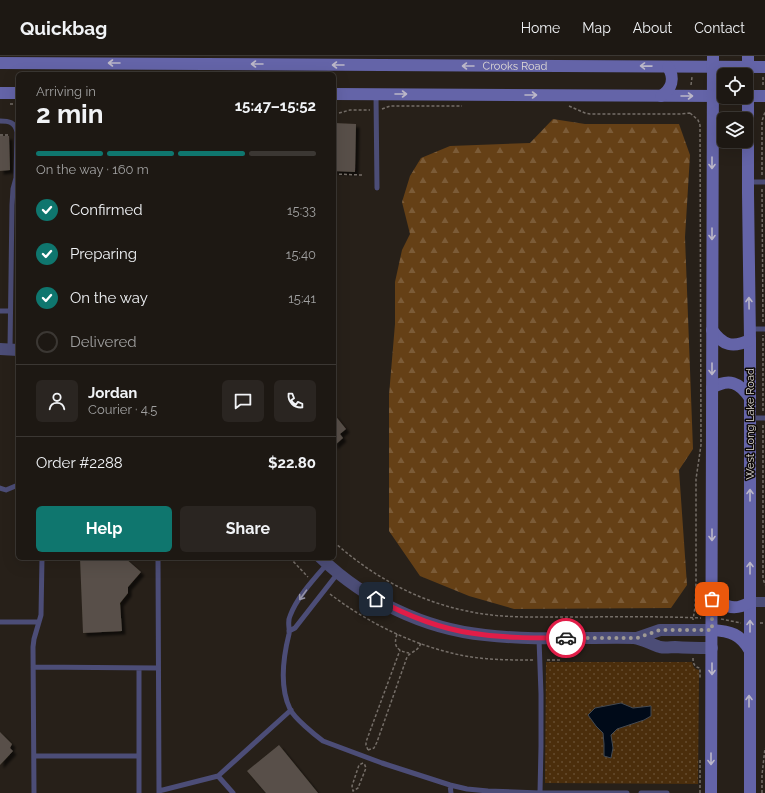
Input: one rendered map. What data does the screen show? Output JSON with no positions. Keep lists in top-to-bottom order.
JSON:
{
  "streets": {
    "main road": ["Crooks Road", "West Long Lake Road"]
  },
  "page": {
    "header": "Quickbag",
    "nav": [
      "Home",
      "Map",
      "About",
      "Contact"
    ],
    "heading": ["2 min", "Arriving in", "15:47–15:52"],
    "panel": [
      "Jordan",
      "Courier · 4.5",
      "Order #2288",
      "$22.80"
    ],
    "bar": "On the way · 160 m",
    "list": [
      ["Confirmed", "15:33"],
      ["Preparing", "15:40"],
      ["On the way", "15:41"],
      "Delivered"
    ],
    "buttons": ["Help", "Share"]
  }
}
